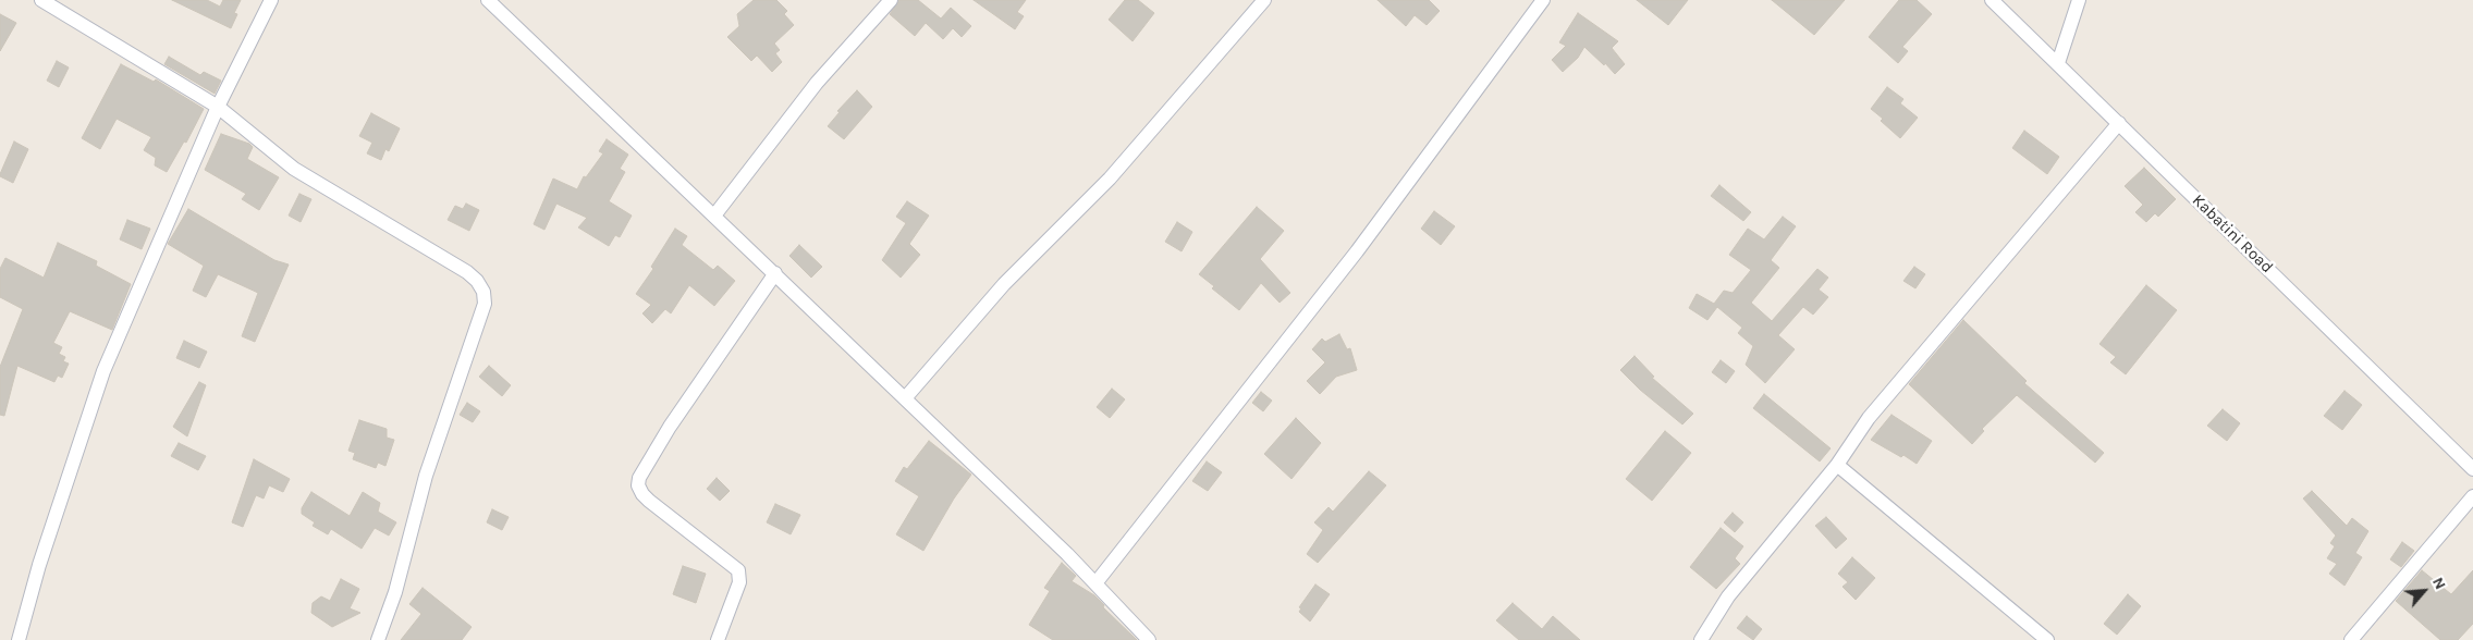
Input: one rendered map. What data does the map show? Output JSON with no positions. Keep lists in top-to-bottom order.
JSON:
{
  "streets": {
    "street": ["Kabatini Road"]
  },
  "north": "top right"
}
